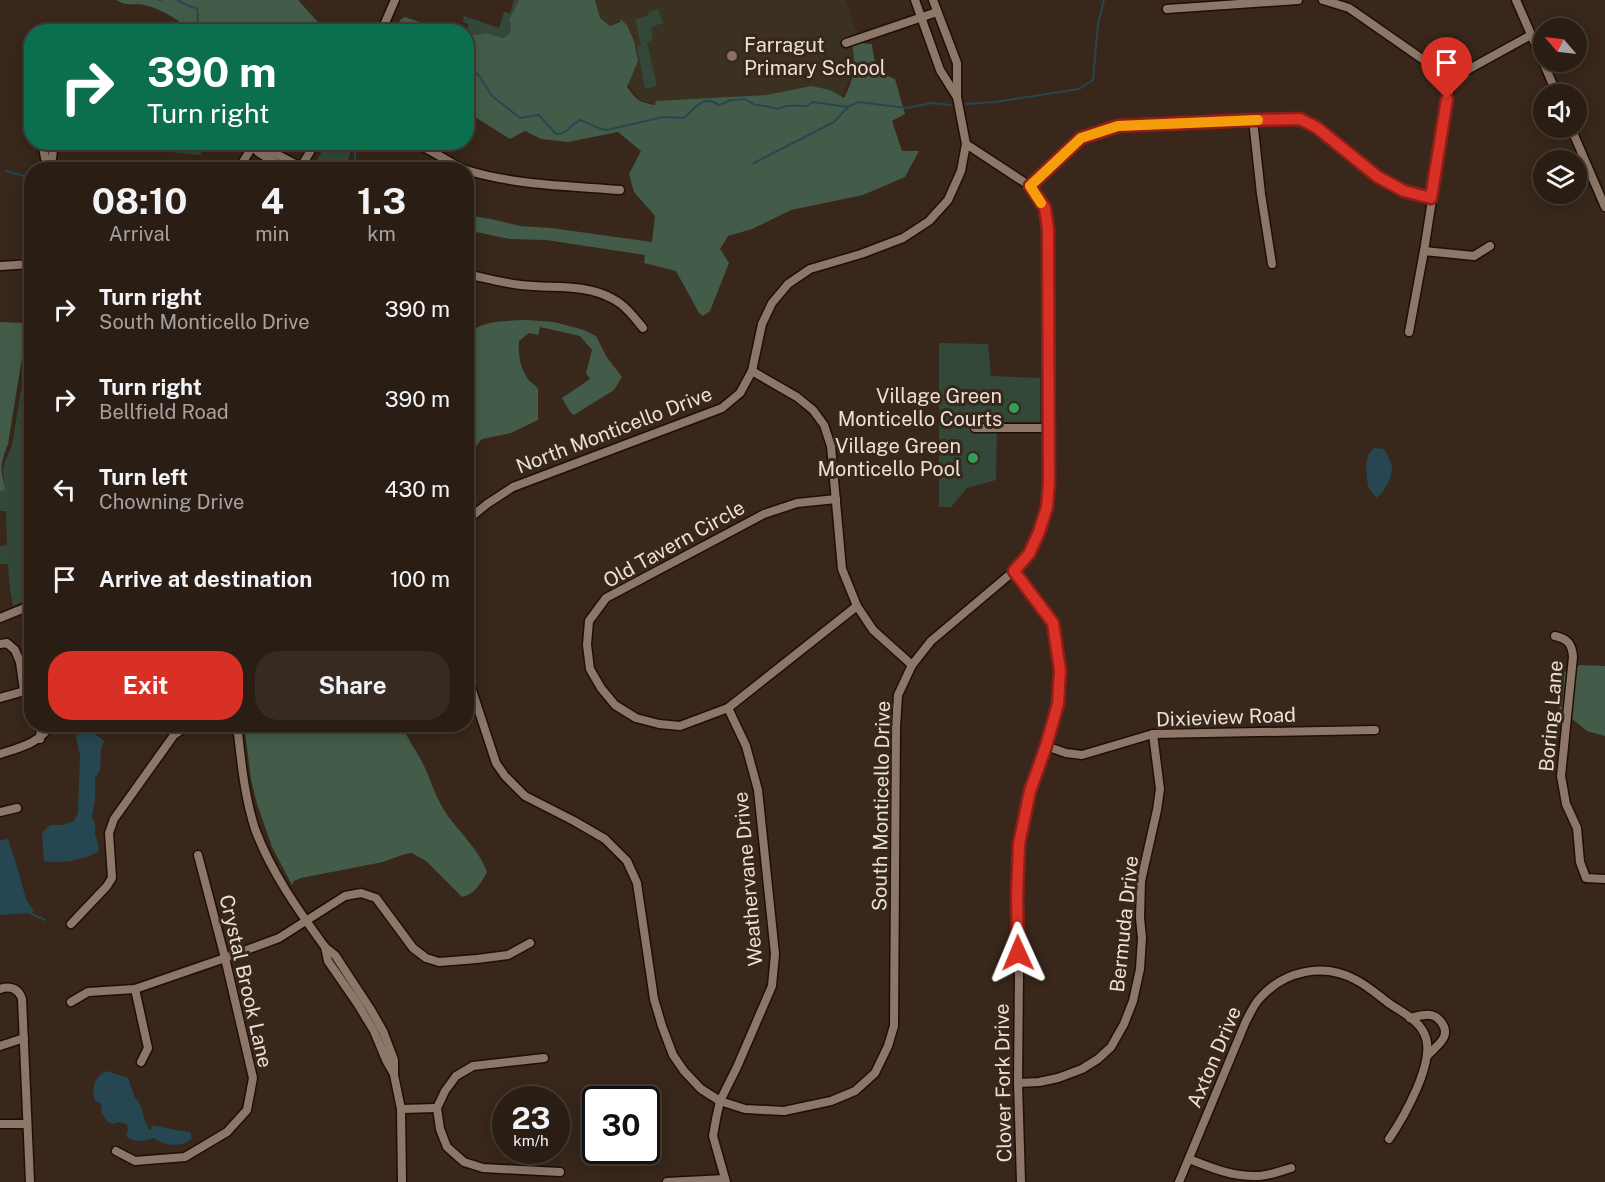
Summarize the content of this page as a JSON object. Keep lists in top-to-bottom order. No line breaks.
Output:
{"streets":{"street":["North Monticello Drive","Old Tavern Circle","Boring Lane","Dixieview Road","South Monticello Drive","Weathervane Drive","Bermuda Drive","Crystal Brook Lane","Axton Drive","Clover Fork Drive"]},"crossings":[["North Monticello Drive","South Monticello Drive"],["Old Tavern Circle","Weathervane Drive"],["Dixieview Road","Bermuda Drive"],["Dixieview Road","Clover Fork Drive"],["South Monticello Drive","Weathervane Drive"],["South Monticello Drive","Clover Fork Drive"],["Bermuda Drive","Clover Fork Drive"]],"places":["Farragut Primary School","Village Green Monticello Courts","Village Green Monticello Pool"],"north":"top left","page":{"turn":["390 m","Turn right"],"eta":["08:10","Arrival","4","min","1.3","km"],"list":[{"name":"Turn right","note":"South Monticello Drive","value":"390 m"},{"name":"Turn right","note":"Bellfield Road","value":"390 m"},{"name":"Turn left","note":"Chowning Drive","value":"430 m"},{"name":"Arrive at destination","value":"100 m"}],"buttons":["Exit","Share"],"speed":"23 km/h","limit":"30"}}
